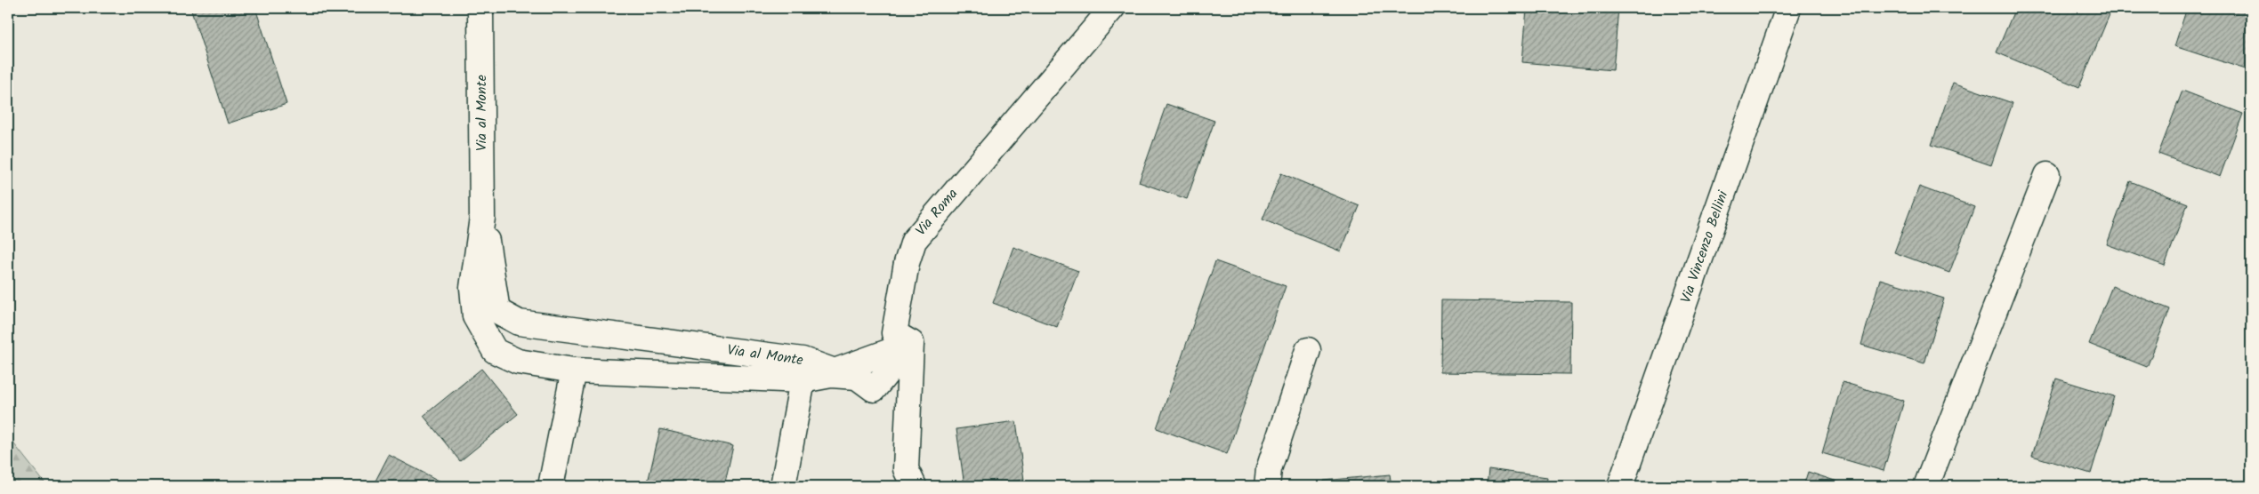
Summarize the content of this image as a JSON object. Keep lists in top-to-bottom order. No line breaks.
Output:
{"streets":{"street":["Via al Monte","Via Roma","Via Vincenzo Bellini"]},"crossings":[["Via al Monte","Via Roma"]]}
